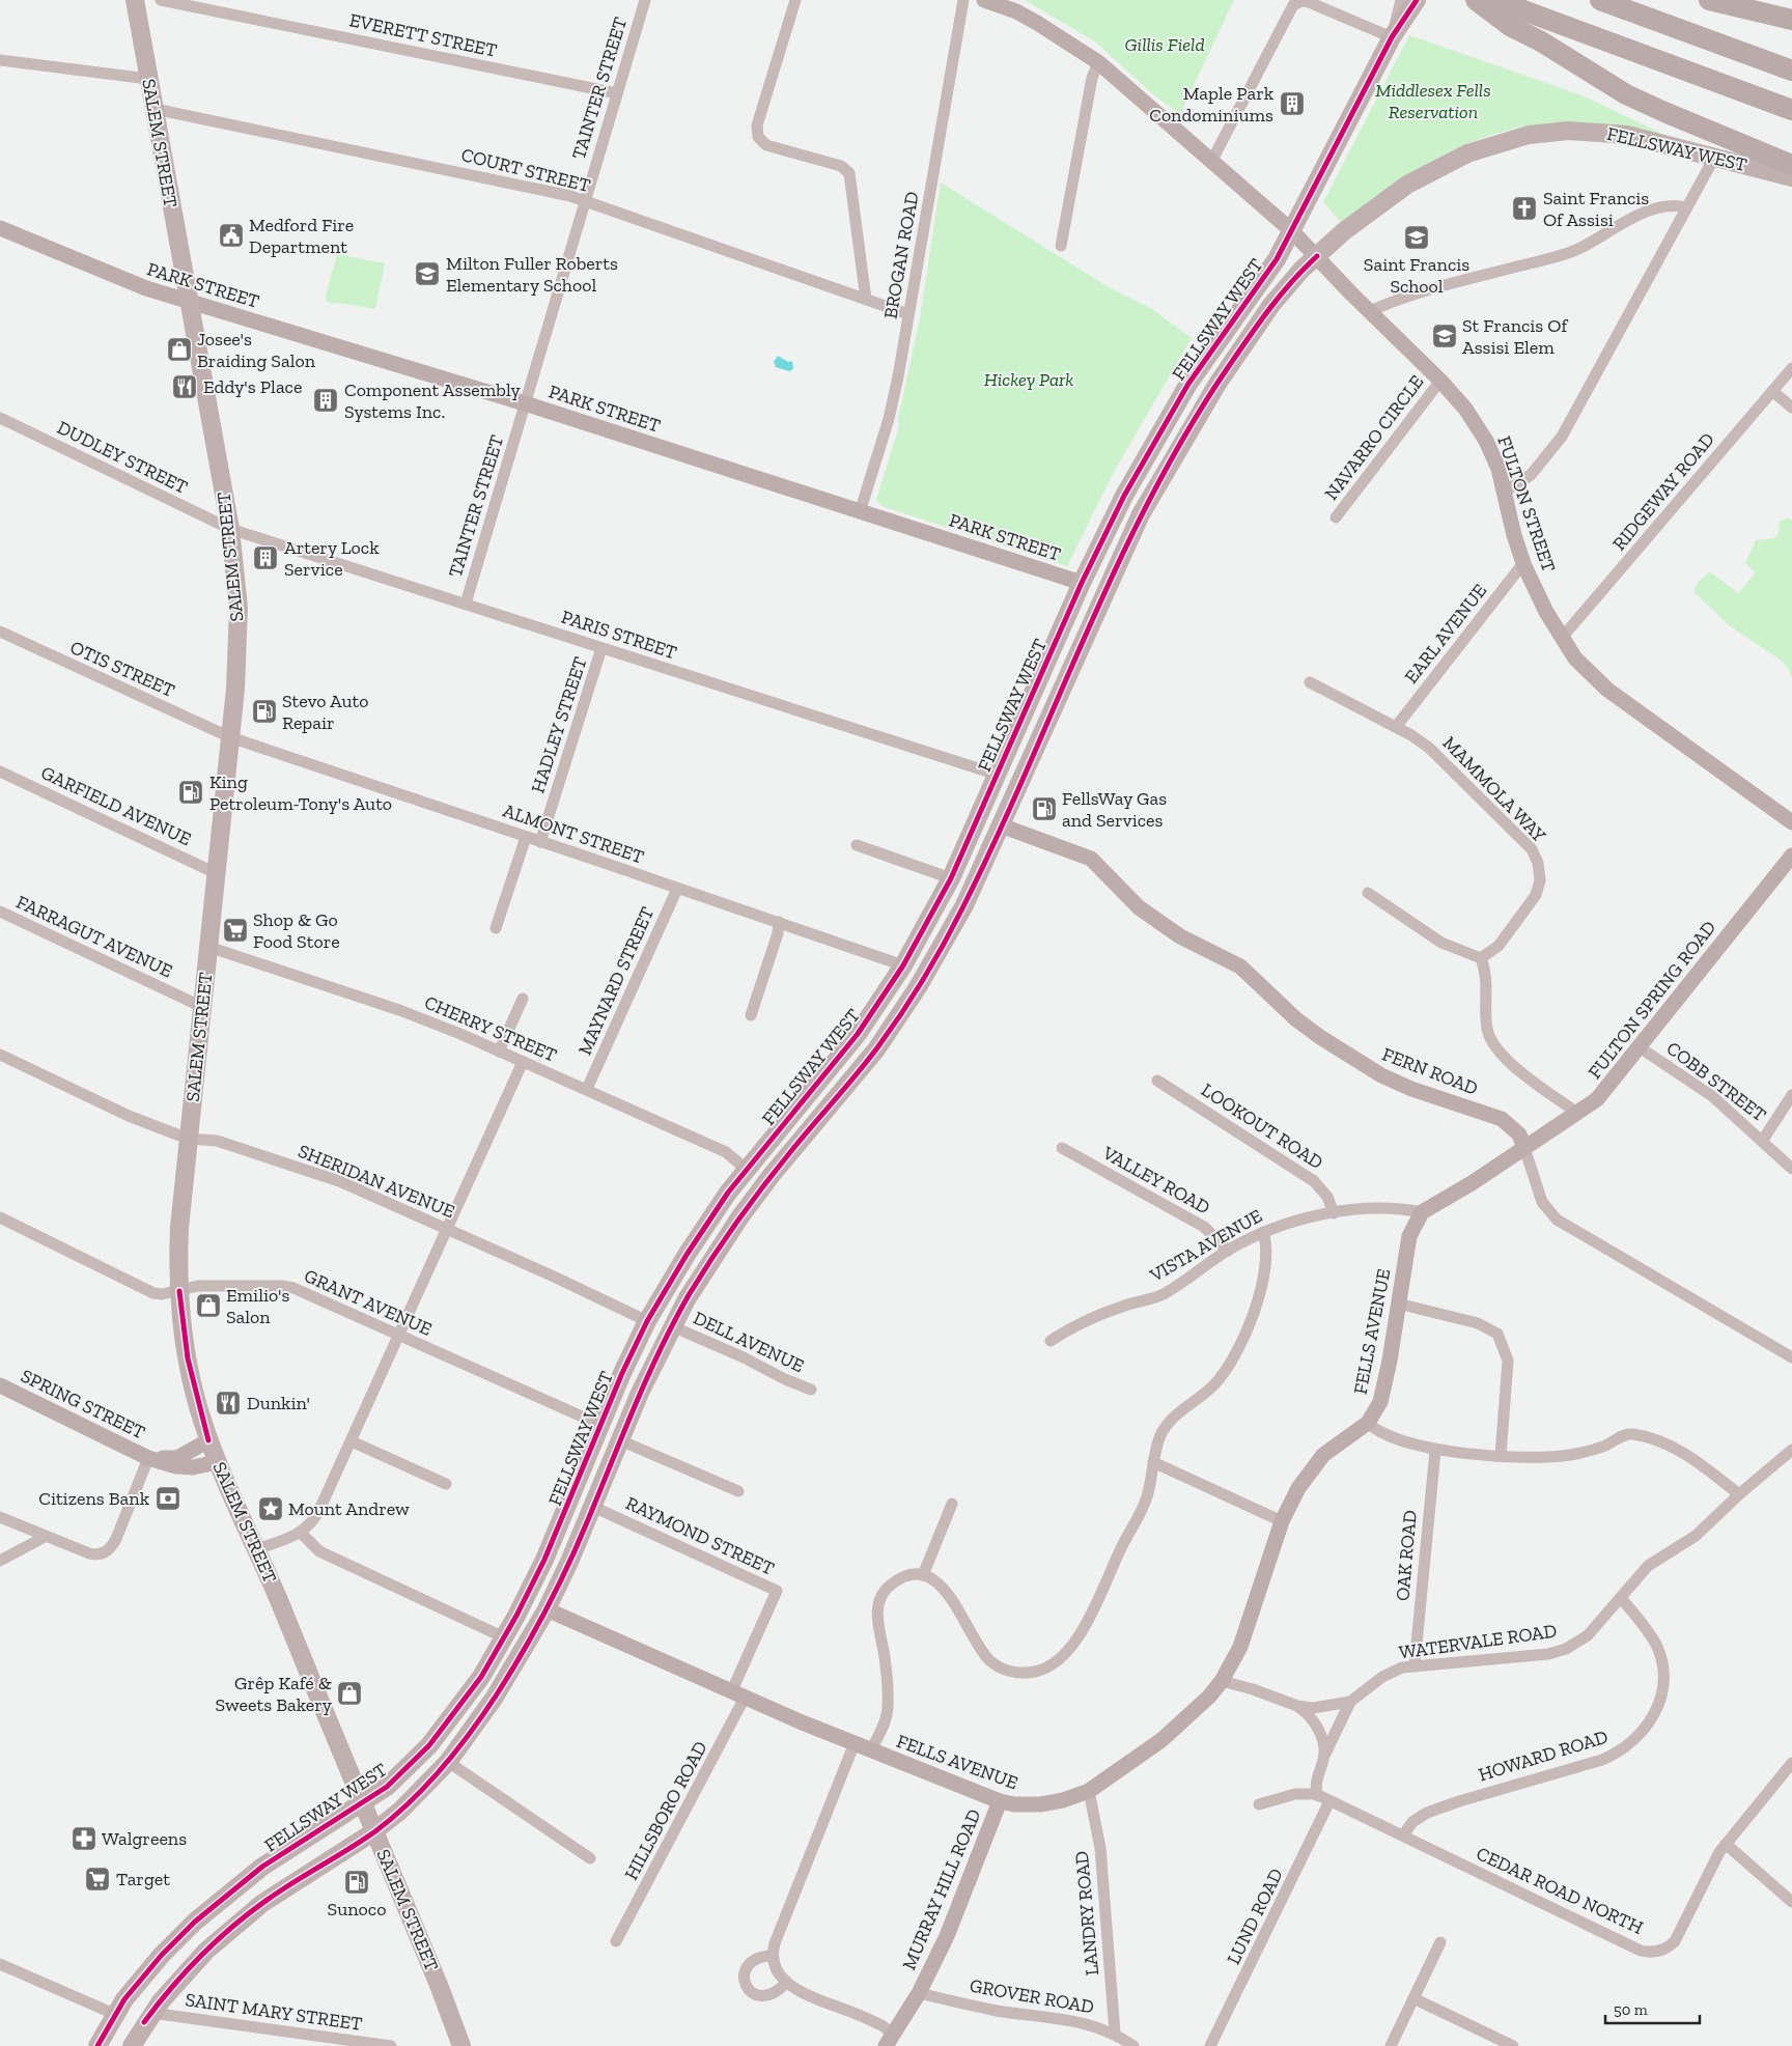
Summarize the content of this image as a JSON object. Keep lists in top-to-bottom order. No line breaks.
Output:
{"streets":{"main road":["SALEM STREET","FELLSWAY WEST"],"street":["EVERETT STREET","TAINTER STREET","COURT STREET","BROGAN ROAD","PARK STREET","NAVARRO CIRCLE","DUDLEY STREET","RIDGEWAY ROAD","FULTON STREET","EARL AVENUE","PARIS STREET","OTIS STREET","HADLEY STREET","MAMMOLA WAY","GARFIELD AVENUE","ALMONT STREET","FARRAGUT AVENUE","MAYNARD STREET","FULTON SPRING ROAD","CHERRY STREET","FERN ROAD","COBB STREET","LOOKOUT ROAD","VALLEY ROAD","SHERIDAN AVENUE","VISTA AVENUE","GRANT AVENUE","FELLS AVENUE","DELL AVENUE","SPRING STREET","RAYMOND STREET","OAK ROAD","WATERVALE ROAD","HOWARD ROAD","HILLSBORO ROAD","MURRAY HILL ROAD","CEDAR ROAD NORTH","LANDRY ROAD","LUND ROAD","GROVER ROAD","SAINT MARY STREET"]},"crossings":[["EVERETT STREET","TAINTER STREET"],["TAINTER STREET","COURT STREET"],["TAINTER STREET","PARK STREET"],["TAINTER STREET","PARIS STREET"],["SALEM STREET","FELLSWAY WEST"],["SALEM STREET","COURT STREET"],["SALEM STREET","PARK STREET"],["SALEM STREET","DUDLEY STREET"],["SALEM STREET","PARIS STREET"],["SALEM STREET","OTIS STREET"],["SALEM STREET","GARFIELD AVENUE"],["SALEM STREET","ALMONT STREET"],["SALEM STREET","FARRAGUT AVENUE"],["SALEM STREET","CHERRY STREET"],["SALEM STREET","SHERIDAN AVENUE"],["SALEM STREET","GRANT AVENUE"],["SALEM STREET","SPRING STREET"],["FELLSWAY WEST","PARK STREET"],["FELLSWAY WEST","FULTON STREET"],["FELLSWAY WEST","PARIS STREET"],["FELLSWAY WEST","ALMONT STREET"],["FELLSWAY WEST","CHERRY STREET"],["FELLSWAY WEST","FERN ROAD"],["FELLSWAY WEST","SHERIDAN AVENUE"],["FELLSWAY WEST","GRANT AVENUE"],["FELLSWAY WEST","FELLS AVENUE"],["FELLSWAY WEST","DELL AVENUE"],["FELLSWAY WEST","RAYMOND STREET"],["FELLSWAY WEST","SAINT MARY STREET"],["COURT STREET","BROGAN ROAD"],["BROGAN ROAD","PARK STREET"],["NAVARRO CIRCLE","FULTON STREET"],["DUDLEY STREET","PARIS STREET"],["RIDGEWAY ROAD","FULTON STREET"],["FULTON STREET","EARL AVENUE"],["EARL AVENUE","MAMMOLA WAY"],["PARIS STREET","HADLEY STREET"],["OTIS STREET","ALMONT STREET"],["HADLEY STREET","ALMONT STREET"],["ALMONT STREET","MAYNARD STREET"],["MAYNARD STREET","CHERRY STREET"],["FULTON SPRING ROAD","FERN ROAD"],["FULTON SPRING ROAD","COBB STREET"],["LOOKOUT ROAD","VISTA AVENUE"],["VALLEY ROAD","VISTA AVENUE"],["VISTA AVENUE","FELLS AVENUE"],["FELLS AVENUE","RAYMOND STREET"],["FELLS AVENUE","WATERVALE ROAD"],["FELLS AVENUE","HILLSBORO ROAD"],["FELLS AVENUE","MURRAY HILL ROAD"],["FELLS AVENUE","LANDRY ROAD"],["RAYMOND STREET","HILLSBORO ROAD"],["OAK ROAD","WATERVALE ROAD"],["WATERVALE ROAD","HOWARD ROAD"],["HOWARD ROAD","CEDAR ROAD NORTH"],["MURRAY HILL ROAD","GROVER ROAD"],["CEDAR ROAD NORTH","LUND ROAD"],["LANDRY ROAD","GROVER ROAD"]],"parks":["Gillis Field","Middlesex Fells Reservation","Hickey Park"],"places":{"building":["Maple Park Condominiums","Component Assembly Systems Inc.","Artery Lock Service"],"church":["Saint Francis Of Assisi"],"public building":["Medford Fire Department"],"school or university":["Saint Francis School","Milton Fuller Roberts Elementary School","St Francis Of Assisi Elem"],"shop":["Josee's Braiding Salon","Emilio's Salon","Grêp Kafé & Sweets Bakery"],"restaurant":["Eddy's Place","Dunkin'"],"fuel station":["Stevo Auto Repair","King Petroleum-Tony's Auto","FellsWay Gas and Services","Sunoco"],"supermarket":["Shop & Go Food Store","Target"],"bank":["Citizens Bank"],"place":["Mount Andrew"],"pharmacy":["Walgreens"]},"scale_bar":"50 m"}
